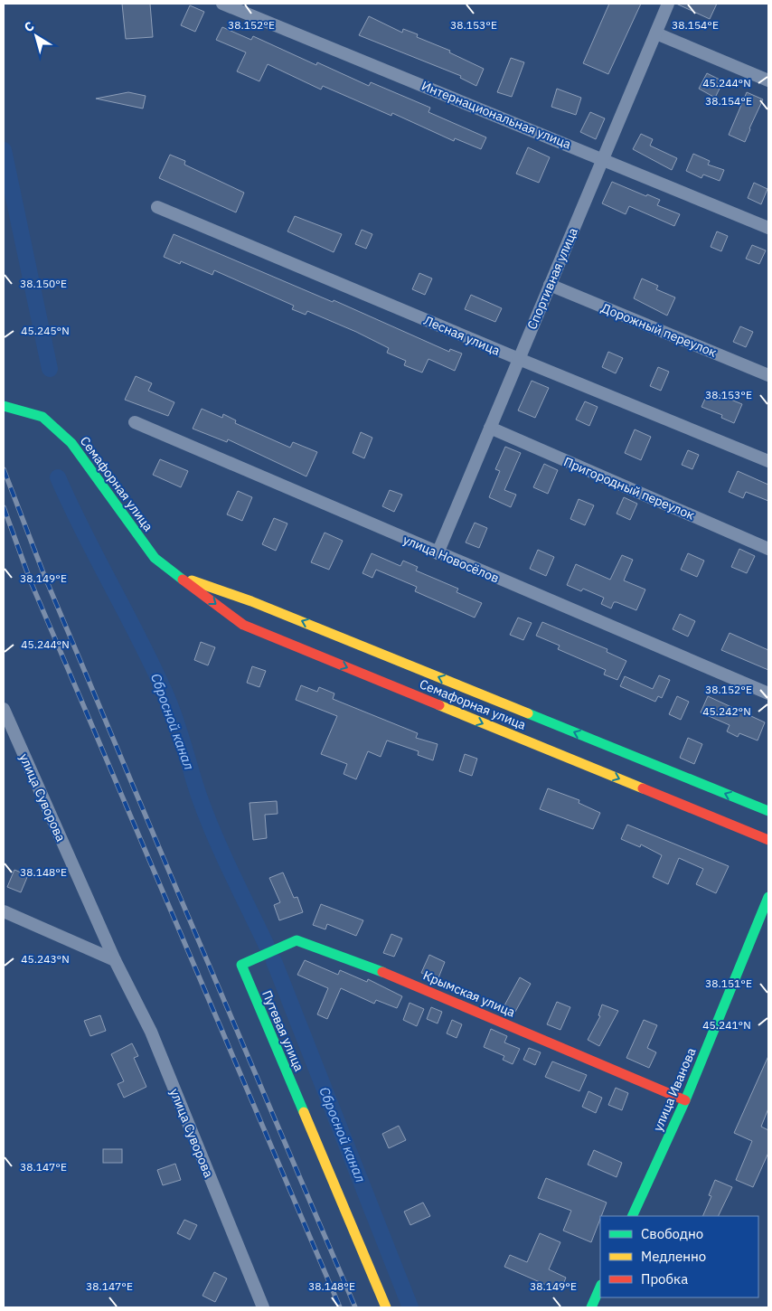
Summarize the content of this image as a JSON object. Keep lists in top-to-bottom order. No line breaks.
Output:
{"streets":{"street":["Интернациональная улица","Спортивная улица","Дорожный переулок","Лесная улица","Семафорная улица","Пригородный переулок","улица Новосёлов","улица Суворова","Крымская улица","Путевая улица","улица Иванова"]},"crossings":[["Интернациональная улица","Спортивная улица"],["Спортивная улица","Дорожный переулок"],["Спортивная улица","Лесная улица"],["Спортивная улица","Пригородный переулок"],["Спортивная улица","улица Новосёлов"],["Крымская улица","Путевая улица"],["Крымская улица","улица Иванова"]],"water":["Сбросной канал"],"legend":["Свободно","Медленно","Пробка"],"north":"top left","coordinates":["38.152°E","38.153°E","38.154°E","45.244°N","38.150°E","45.245°N","38.149°E","45.242°N","38.148°E","45.243°N","38.151°E","45.241°N","38.147°E"]}
